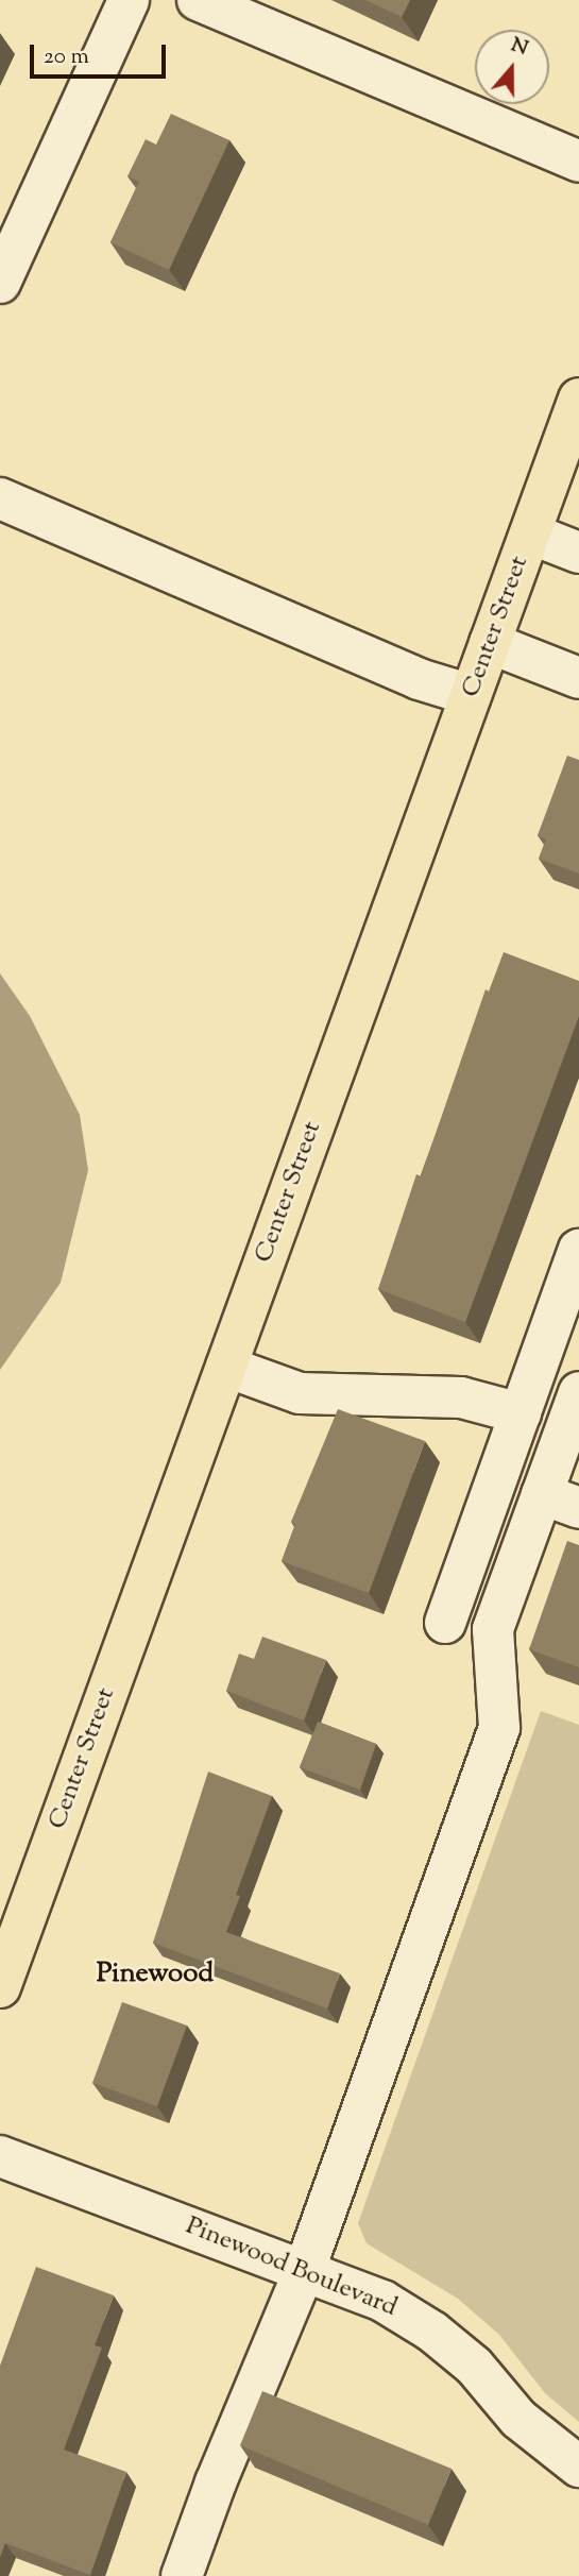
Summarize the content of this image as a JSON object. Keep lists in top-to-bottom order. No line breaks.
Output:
{"streets":{"main road":["Center Street"],"street":["Pinewood Boulevard"]},"districts":["Pinewood"],"scale_bar":"20 m","north":"top"}
